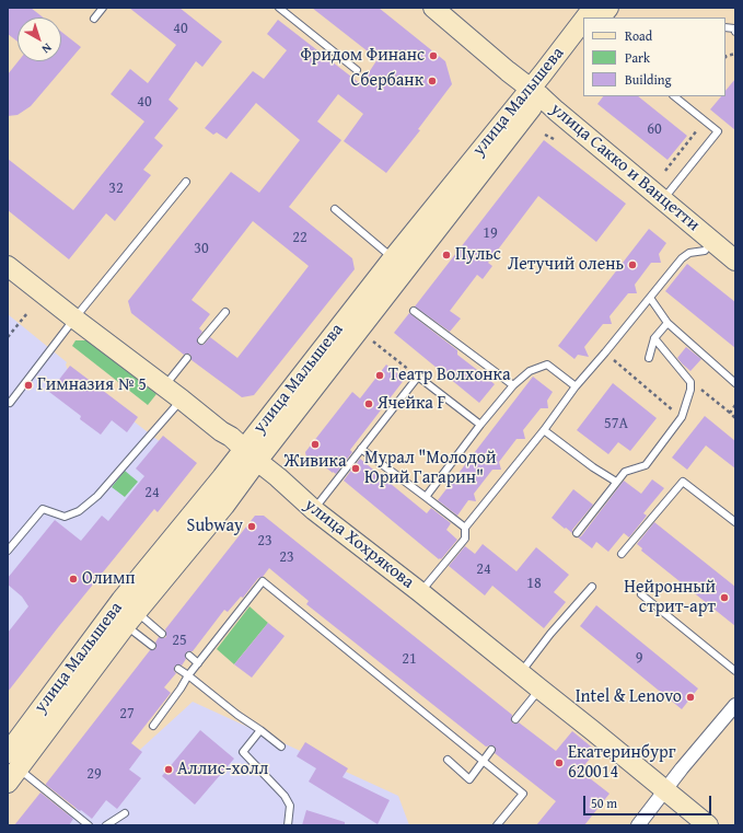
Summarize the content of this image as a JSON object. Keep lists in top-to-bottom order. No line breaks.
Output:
{"streets":{"main road":["улица Малышева","улица Сакко и Ванцетти","улица Хохрякова"]},"crossings":[["улица Малышева","улица Сакко и Ванцетти"],["улица Малышева","улица Хохрякова"]],"places":["Фридом Финанс","Сбербанк","Пульс","Летучий олень","Театр Волхонка","Гимназия № 5","Ячейка F","Живика","Мурал \"Молодой Юрий Гагарин\"","Subway","Олимп","Нейронный стрит-арт","Intel & Lenovo","Екатеринбург 620014","Аллис-холл"],"house_numbers":["40","40","60","32","19","22","30","57А","24","23","23","24","18","25","9","21","27","29"],"legend":["Road","Park","Building"],"scale_bar":"50 m","north":"bottom right"}
